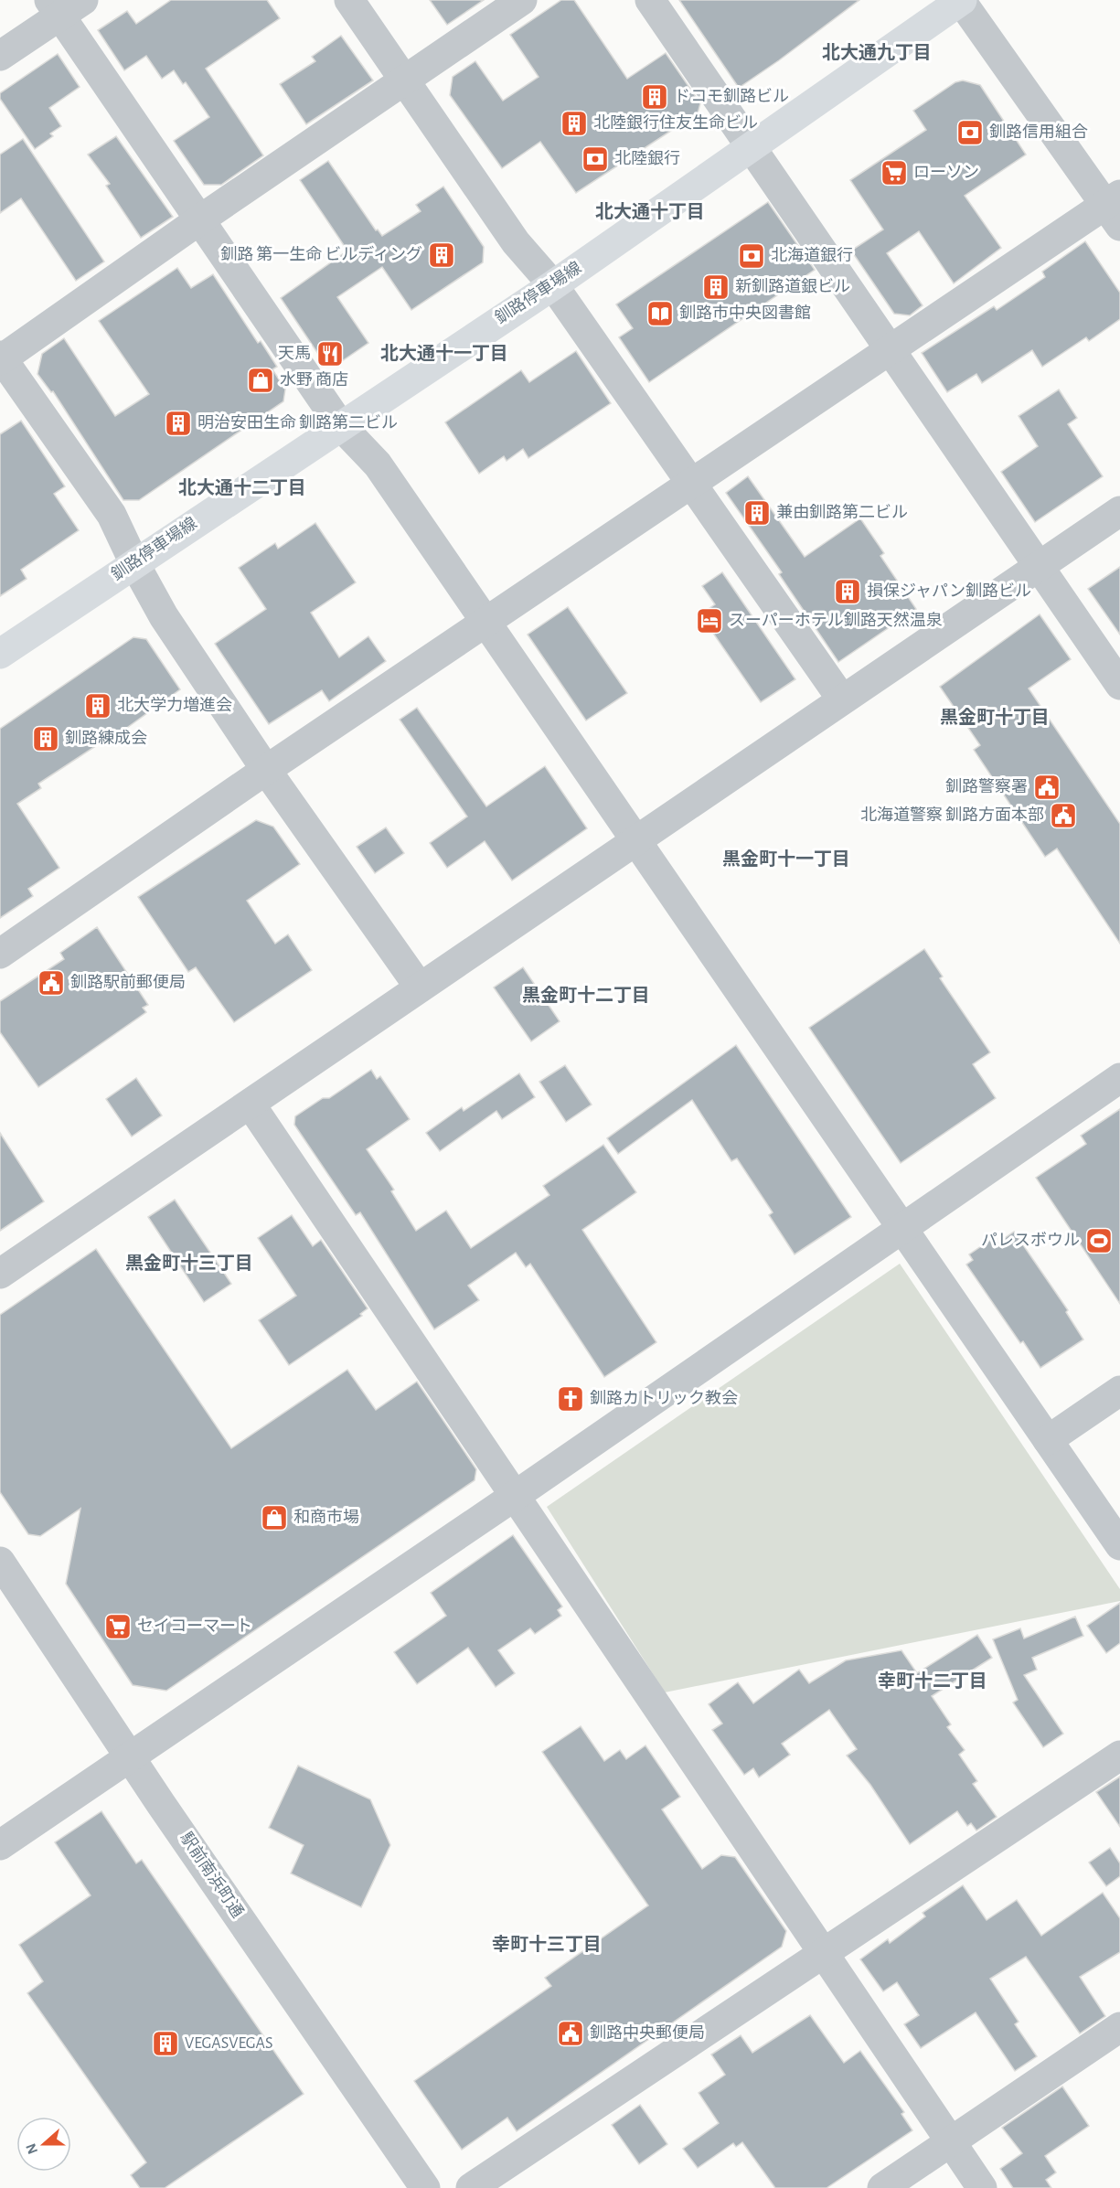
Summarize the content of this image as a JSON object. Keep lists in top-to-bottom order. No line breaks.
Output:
{"streets":{"main road":["釧路停車場線"],"street":["駅前南浜町通"]},"districts":["北大通九丁目","北大通十丁目","北大通十一丁目","北大通十二丁目","黒金町十丁目","黒金町十一丁目","黒金町十二丁目","黒金町十三丁目","幸町十二丁目","幸町十三丁目"],"places":{"building":["ドコモ釧路ビル","北陸銀行住友生命ビル","釧路 第一生命 ビルディング","新釧路道銀ビル","明治安田生命 釧路第二ビル","兼由釧路第二ビル","損保ジャパン釧路ビル","北大学力増進会","釧路練成会","VEGASVEGAS"],"bank":["釧路信用組合","北陸銀行","北海道銀行"],"supermarket":["ローソン","セイコーマート"],"library":["釧路市中央図書館"],"restaurant":["天馬"],"shop":["水野 商店","和商市場"],"hotel":["スーパーホテル釧路天然温泉"],"public building":["釧路警察署","北海道警察 釧路方面本部","釧路駅前郵便局","釧路中央郵便局"],"sports":["パレスボウル"],"church":["釧路カトリック教会"]},"north":"left"}
